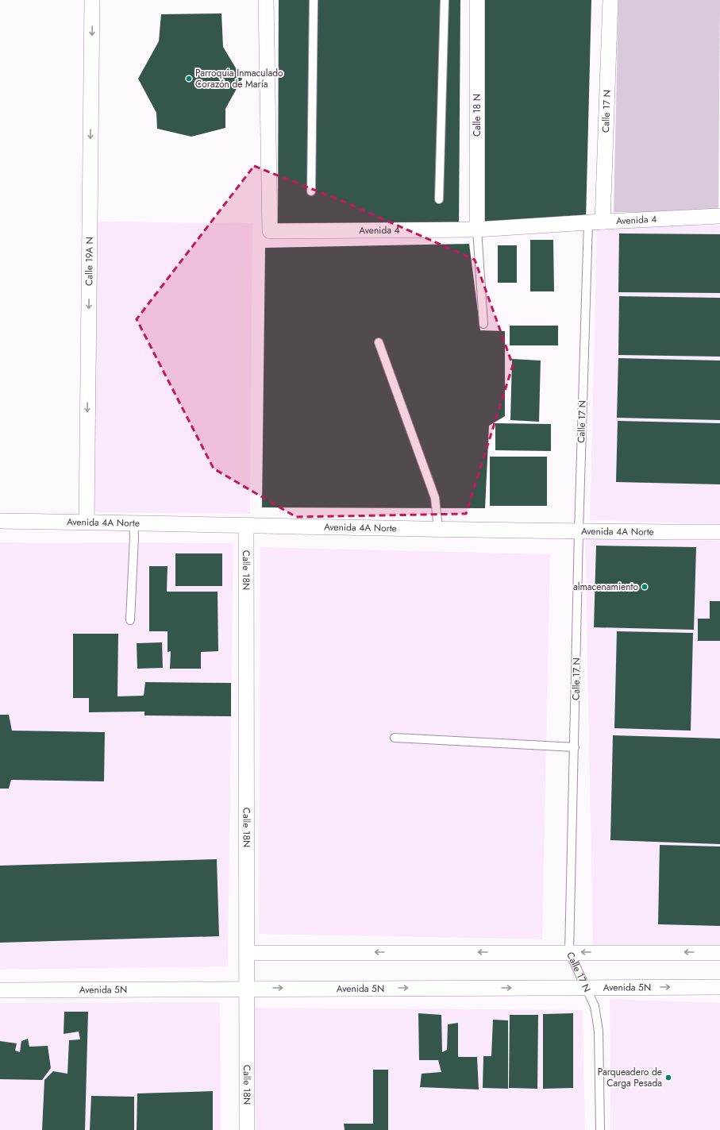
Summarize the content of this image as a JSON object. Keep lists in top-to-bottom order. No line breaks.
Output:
{"streets":{"street":["Calle 17 N","Calle 18 N","Avenida 4","Calle 19A N","Avenida 4A Norte","Calle 18N","Avenida 5N"]},"crossings":[["Calle 17 N","Avenida 4"],["Calle 17 N","Avenida 4A Norte"],["Calle 17 N","Avenida 5N"],["Calle 18 N","Avenida 4"],["Calle 19A N","Avenida 4A Norte"],["Avenida 4A Norte","Calle 18N"],["Calle 18N","Avenida 5N"]],"one_way":["Calle 19A N"],"places":["Parroquia Inmaculado Corazón de María","almacenamiento","Parqueadero de Carga Pesada"]}
